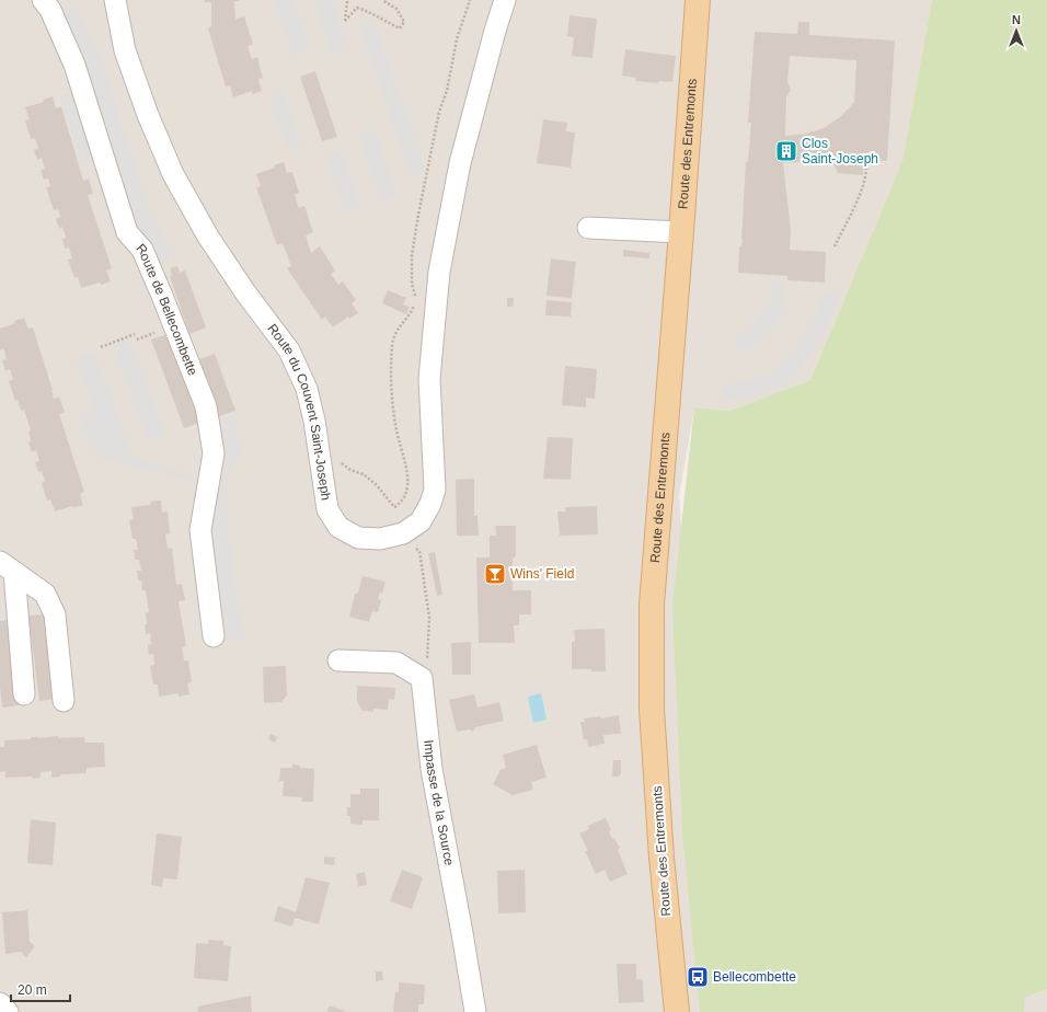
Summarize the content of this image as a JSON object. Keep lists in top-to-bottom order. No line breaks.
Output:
{"streets":{"main road":["Route des Entremonts"],"street":["Route de Bellecombette","Route du Couvent Saint-Joseph","Impasse de la Source"]},"places":{"building":["Clos Saint-Joseph"],"bar":["Wins' Field"],"bus stop":["Bellecombette"]},"scale_bar":"20 m","north":"top"}
